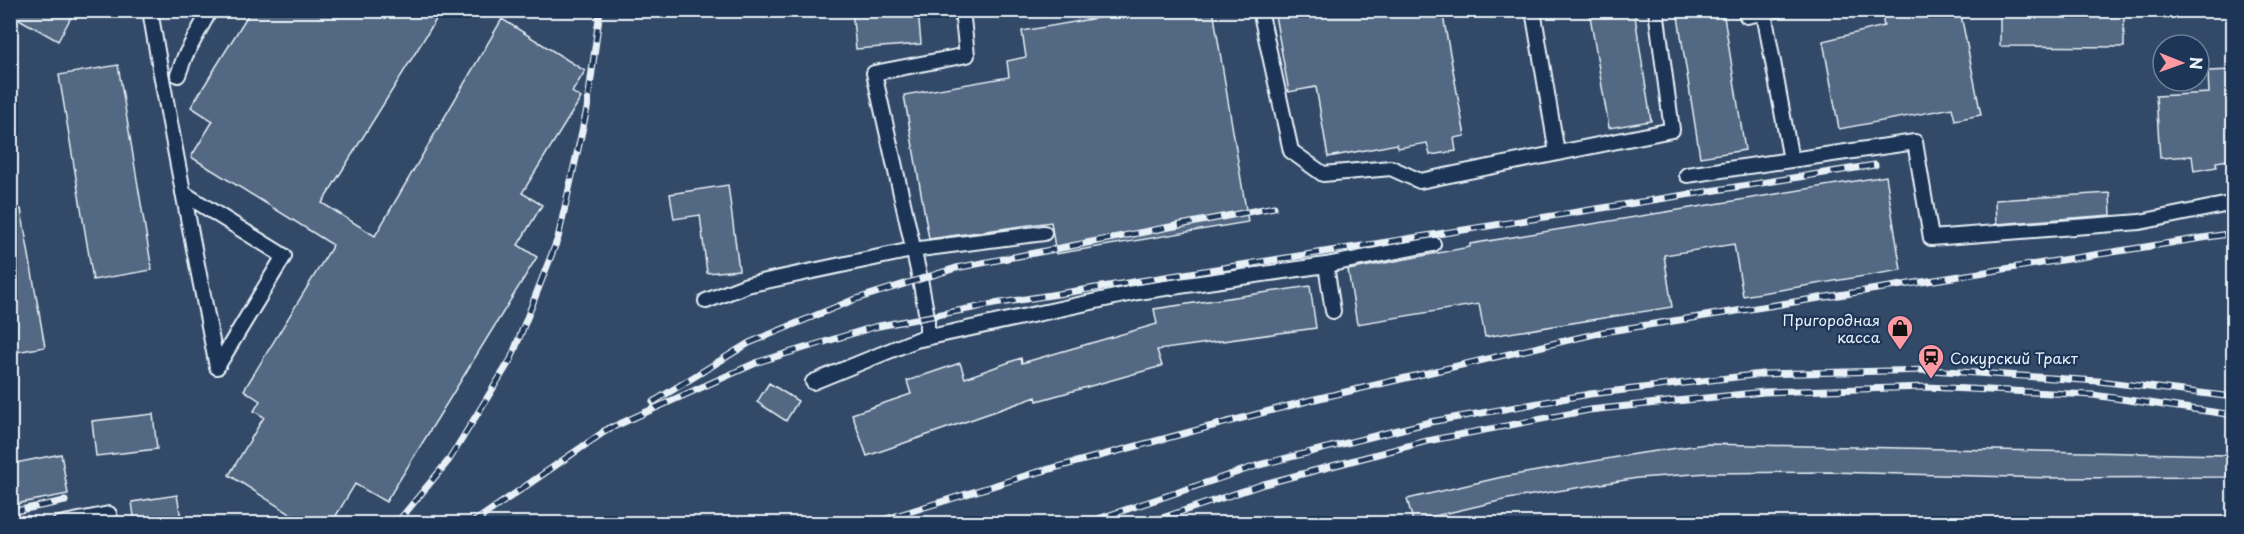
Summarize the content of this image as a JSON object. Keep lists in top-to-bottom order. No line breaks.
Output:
{"places":{"shop":["Пригородная касса"],"station":["Сокурский Тракт"]},"north":"right"}
